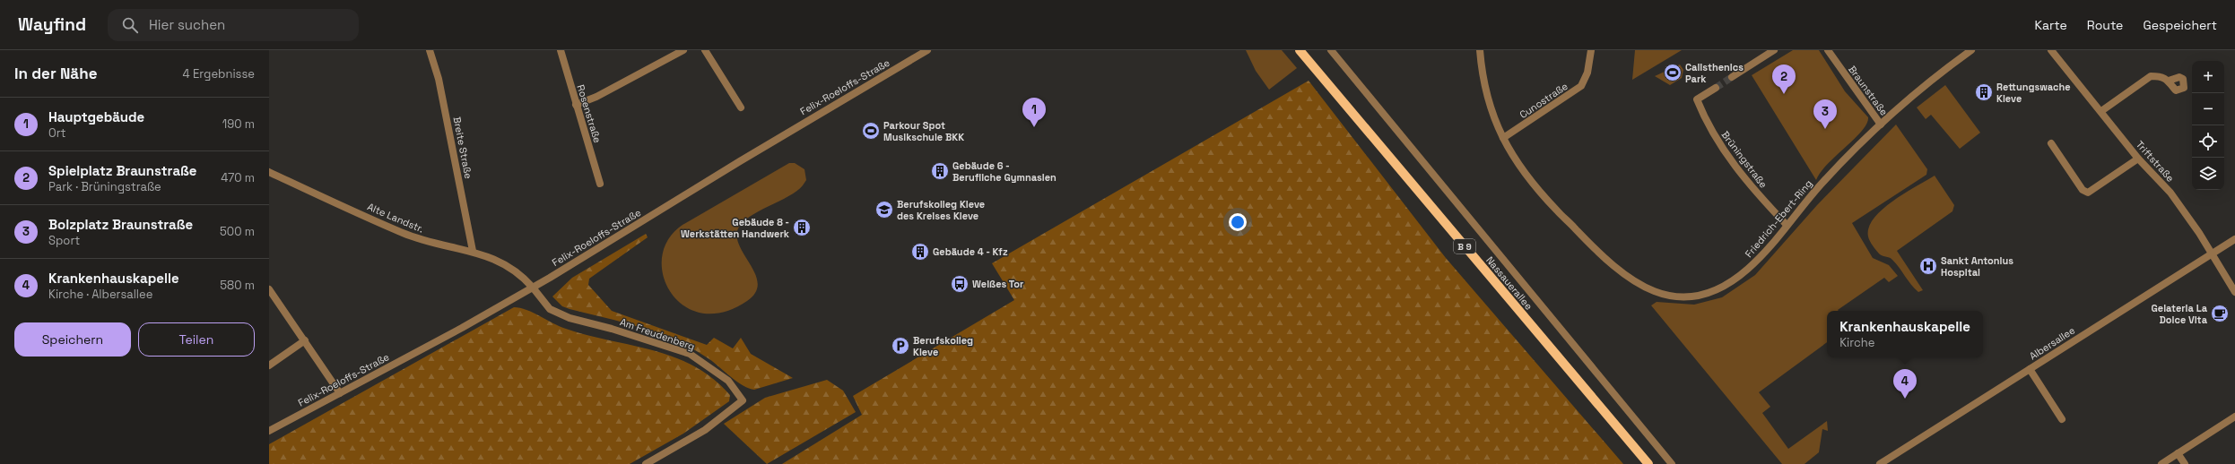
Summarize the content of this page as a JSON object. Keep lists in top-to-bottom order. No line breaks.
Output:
{"streets":{"main road":["B 9","Nassauerallee"],"street":["Felix-Roeloffs-Straße","Braunstraße","Cunostraße","Rosenstraße","Breite Straße","Brüningstraße","Triftstraße","Alte Landstr.","Friedrich-Ebert-Ring","Am Freudenberg","Albersallee"]},"crossings":[["Felix-Roeloffs-Straße","Alte Landstr."],["Felix-Roeloffs-Straße","Am Freudenberg"],["Braunstraße","Friedrich-Ebert-Ring"],["Cunostraße","Friedrich-Ebert-Ring"],["Breite Straße","Alte Landstr."],["Brüningstraße","Friedrich-Ebert-Ring"],["Triftstraße","Albersallee"],["Alte Landstr.","Am Freudenberg"]],"places":{"sports":["Calisthenics Park","Parkour Spot Musikschule BKK"],"building":["Rettungswache Kleve","Gebäude 6 - Berufliche Gymnasien","Gebäude 8 - Werkstätten Handwerk","Gebäude 4 - Kfz"],"school or university":["Berufskolleg Kleve des Kreises Kleve"],"hospital":["Sankt Antonius Hospital"],"bus stop":["Weißes Tor"],"cafe":["Gelateria La Dolce Vita"],"parking":["Berufskolleg Kleve"]},"page":{"header":"Wayfind","search":"Hier suchen","nav":["Karte","Route","Gespeichert"],"heading":["In der Nähe","4 Ergebnisse"],"map_buttons":["+","−"],"pins":["2","1","3","4"],"list":[{"mark":"1","name":"Hauptgebäude","note":"Ort","value":"190 m"},{"mark":"2","name":"Spielplatz Braunstraße","note":"Park · Brüningstraße","value":"470 m"},{"mark":"3","name":"Bolzplatz Braunstraße","note":"Sport","value":"500 m"},{"mark":"4","name":"Krankenhauskapelle","note":"Kirche · Albersallee","value":"580 m"}],"popup":["Krankenhauskapelle","Kirche"],"buttons":["Speichern","Teilen"]}}
